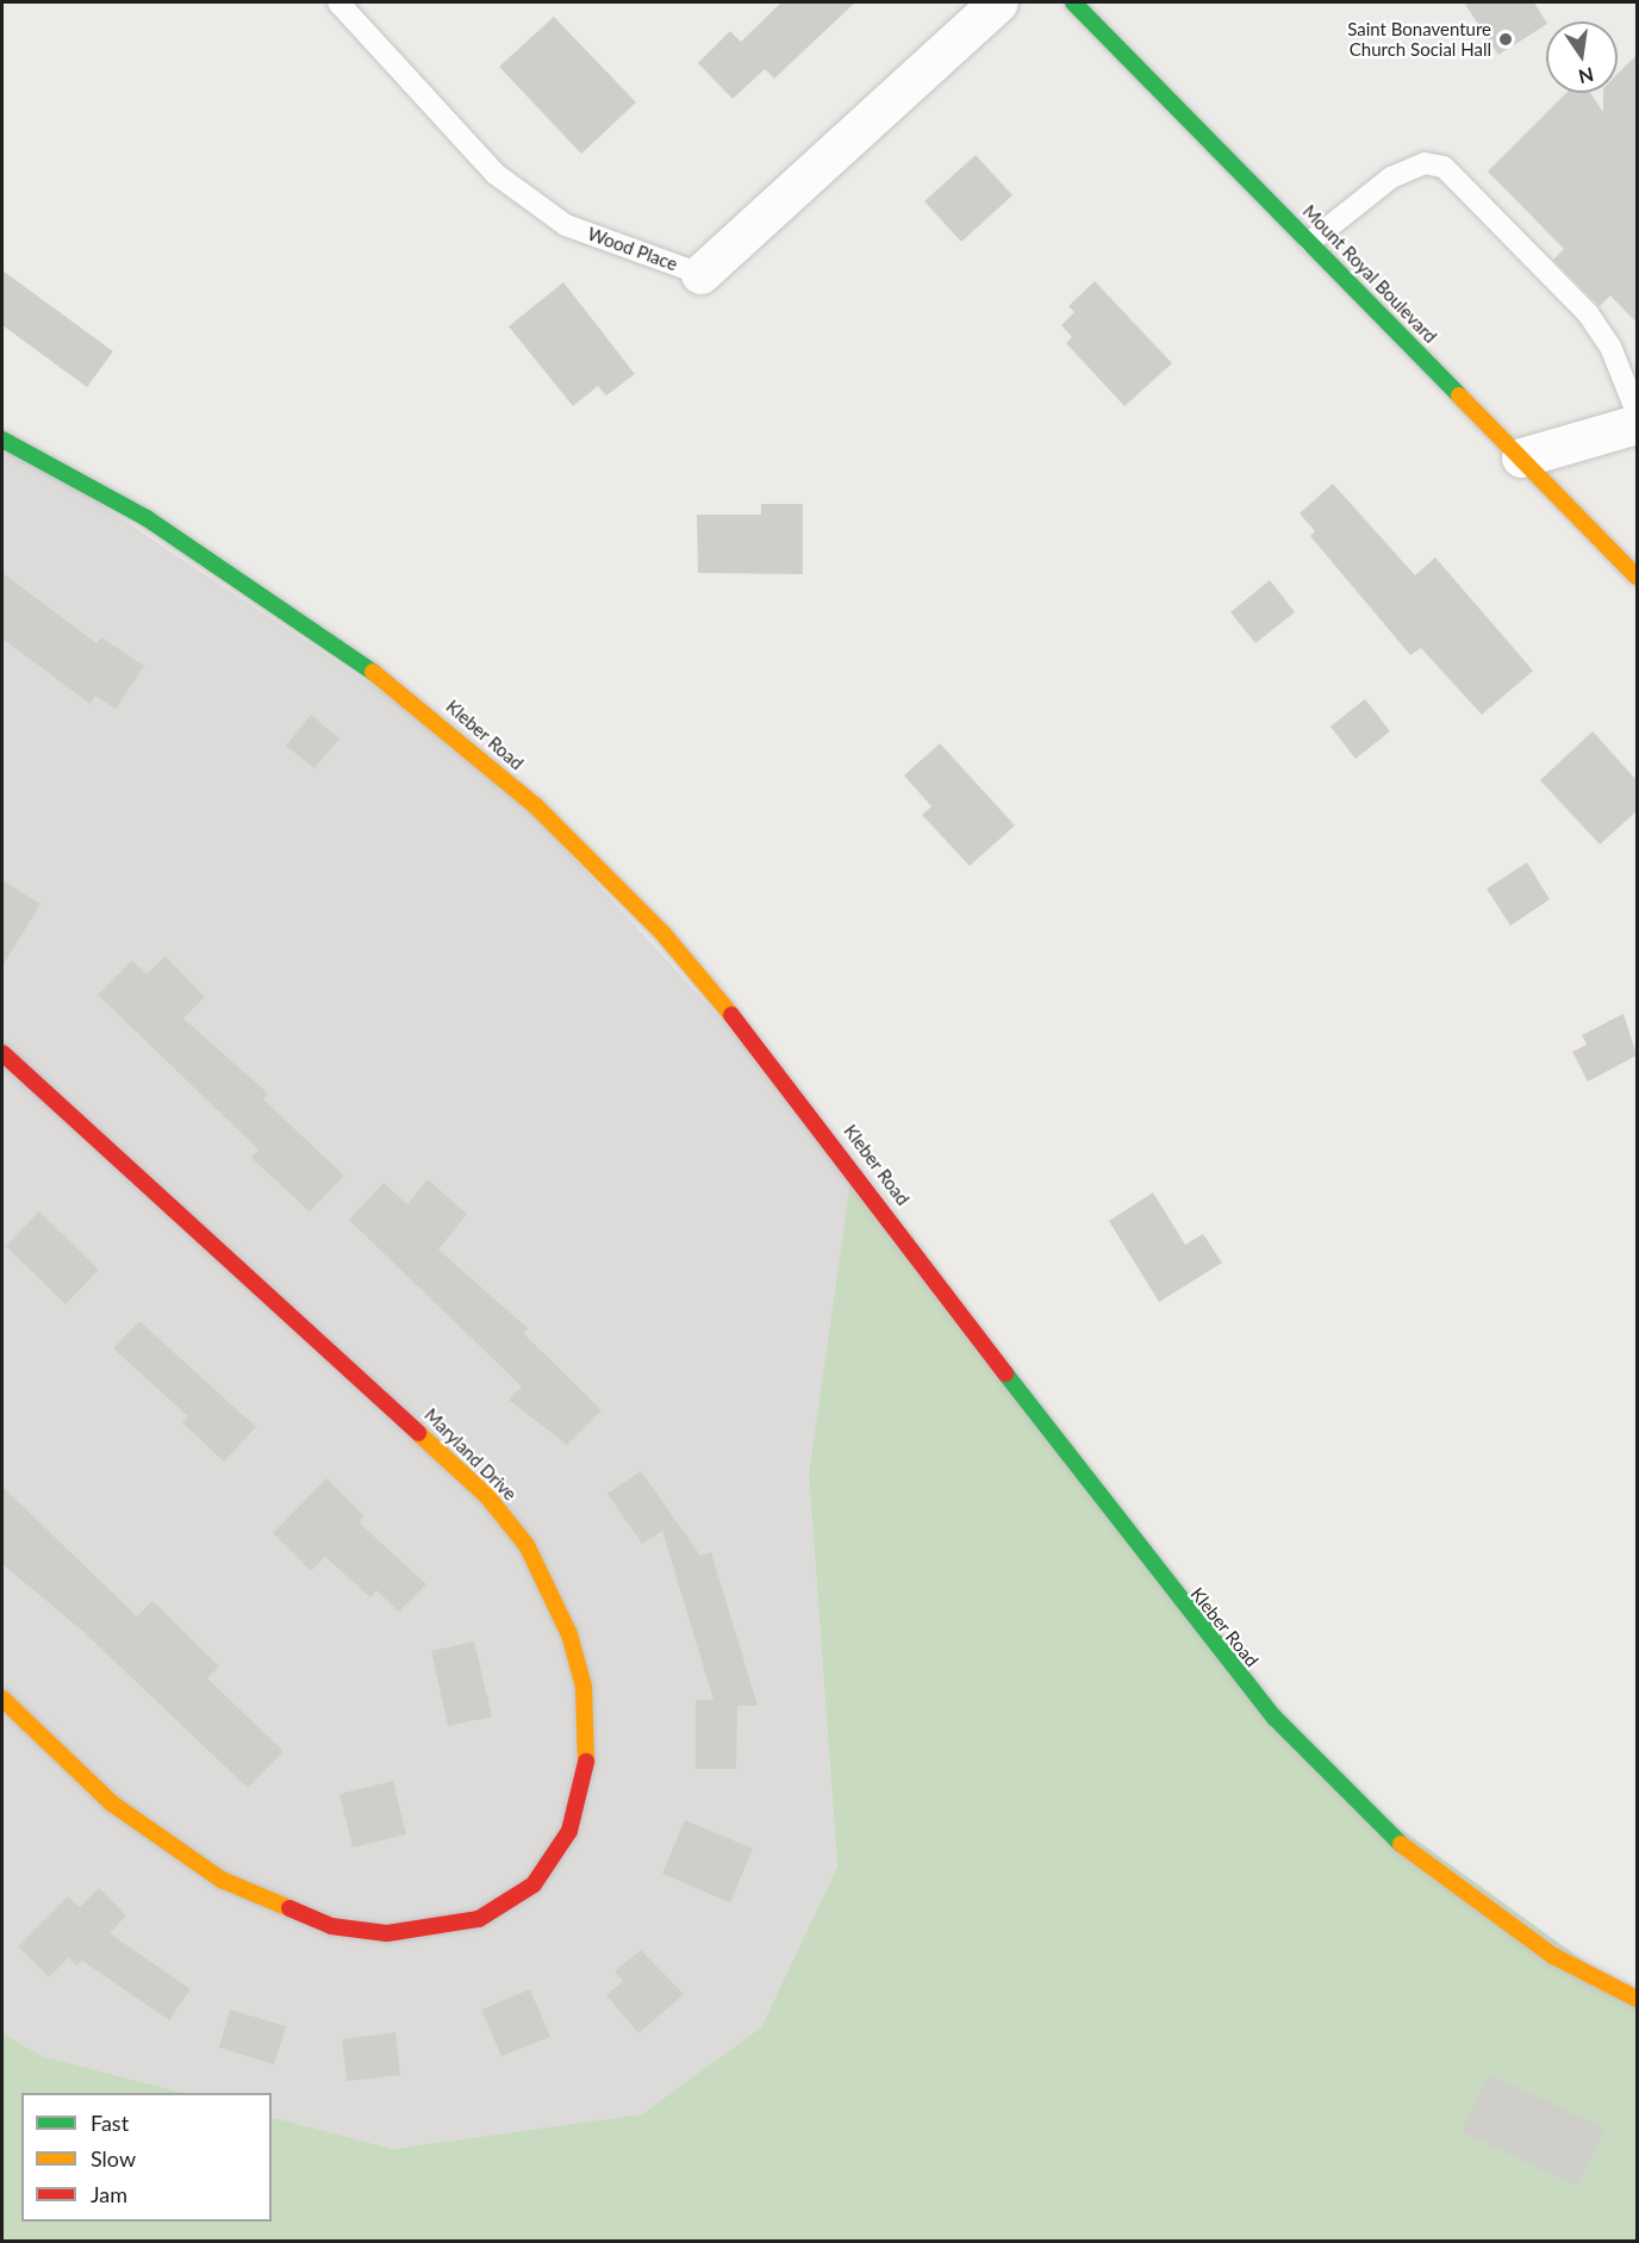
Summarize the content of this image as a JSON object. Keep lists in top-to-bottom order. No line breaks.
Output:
{"streets":{"street":["Wood Place","Mount Royal Boulevard","Kleber Road","Maryland Drive"]},"places":["Saint Bonaventure Church Social Hall"],"legend":["Fast","Slow","Jam"],"north":"bottom"}
